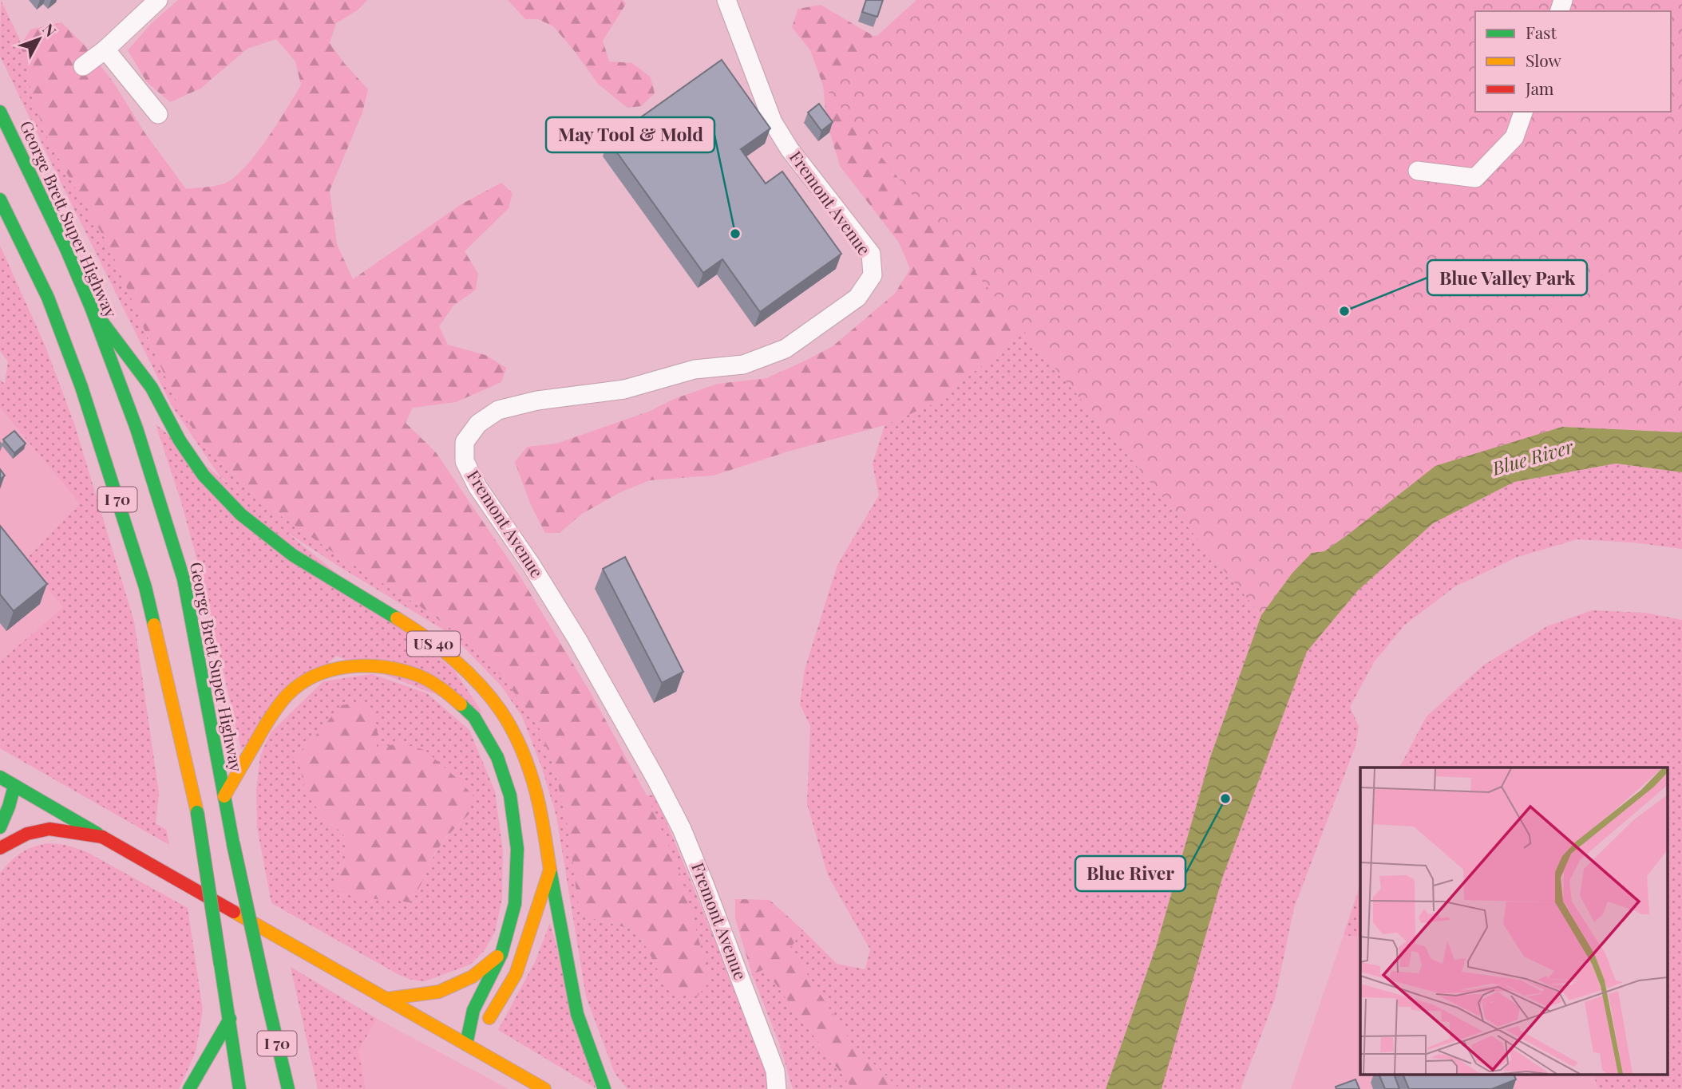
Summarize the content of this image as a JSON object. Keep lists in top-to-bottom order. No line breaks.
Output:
{"streets":{"main road":["George Brett Super Highway","I 70","US 40"],"street":["Fremont Avenue"]},"crossings":[["George Brett Super Highway","US 40"]],"water":["Blue River"],"places":["May Tool & Mold","Blue Valley Park","Blue River"],"legend":["Fast","Slow","Jam"],"north":"top right"}
